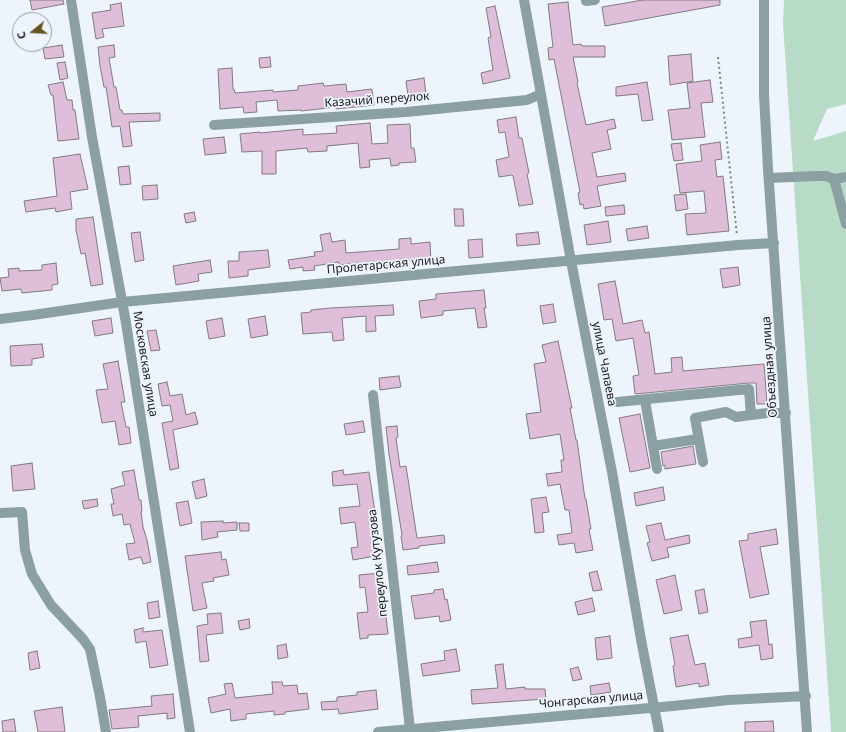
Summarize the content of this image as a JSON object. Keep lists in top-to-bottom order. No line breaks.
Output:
{"streets":{"street":["Казачий переулок","Пролетарская улица","Московская улица","улица Чапаева","Объездная улица","переулок Кутузова","Чонгарская улица"]},"crossings":[["Казачий переулок","улица Чапаева"],["Пролетарская улица","Московская улица"],["Пролетарская улица","улица Чапаева"],["Пролетарская улица","Объездная улица"],["улица Чапаева","Чонгарская улица"],["Объездная улица","Чонгарская улица"],["переулок Кутузова","Чонгарская улица"]],"north":"left"}
